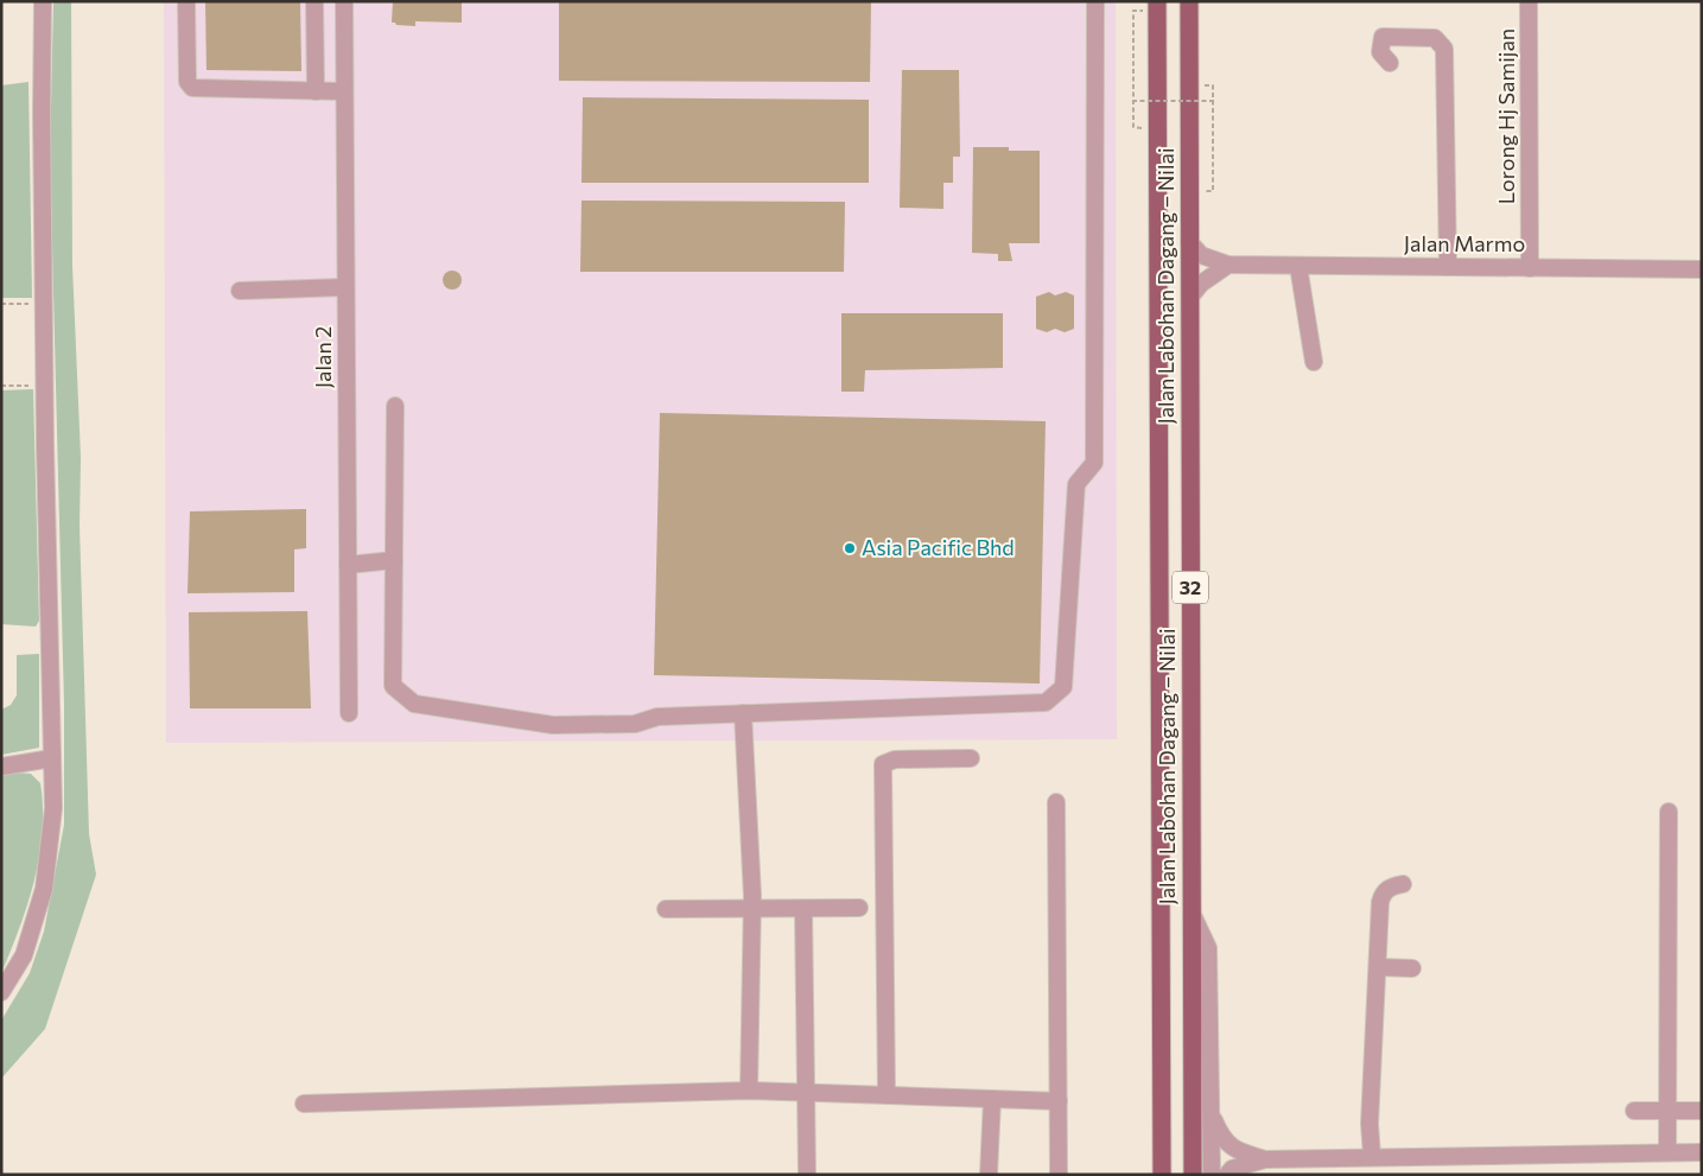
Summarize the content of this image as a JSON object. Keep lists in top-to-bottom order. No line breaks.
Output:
{"streets":{"main road":["Jalan Labohan Dagang ‒ Nilai","32"],"street":["Lorong Hj Samijan","Jalan Marmo","Jalan 2"]},"crossings":[["Lorong Hj Samijan","Jalan Marmo"],["Jalan Marmo","Jalan Labohan Dagang ‒ Nilai"]],"places":["Asia Pacific Bhd"]}
